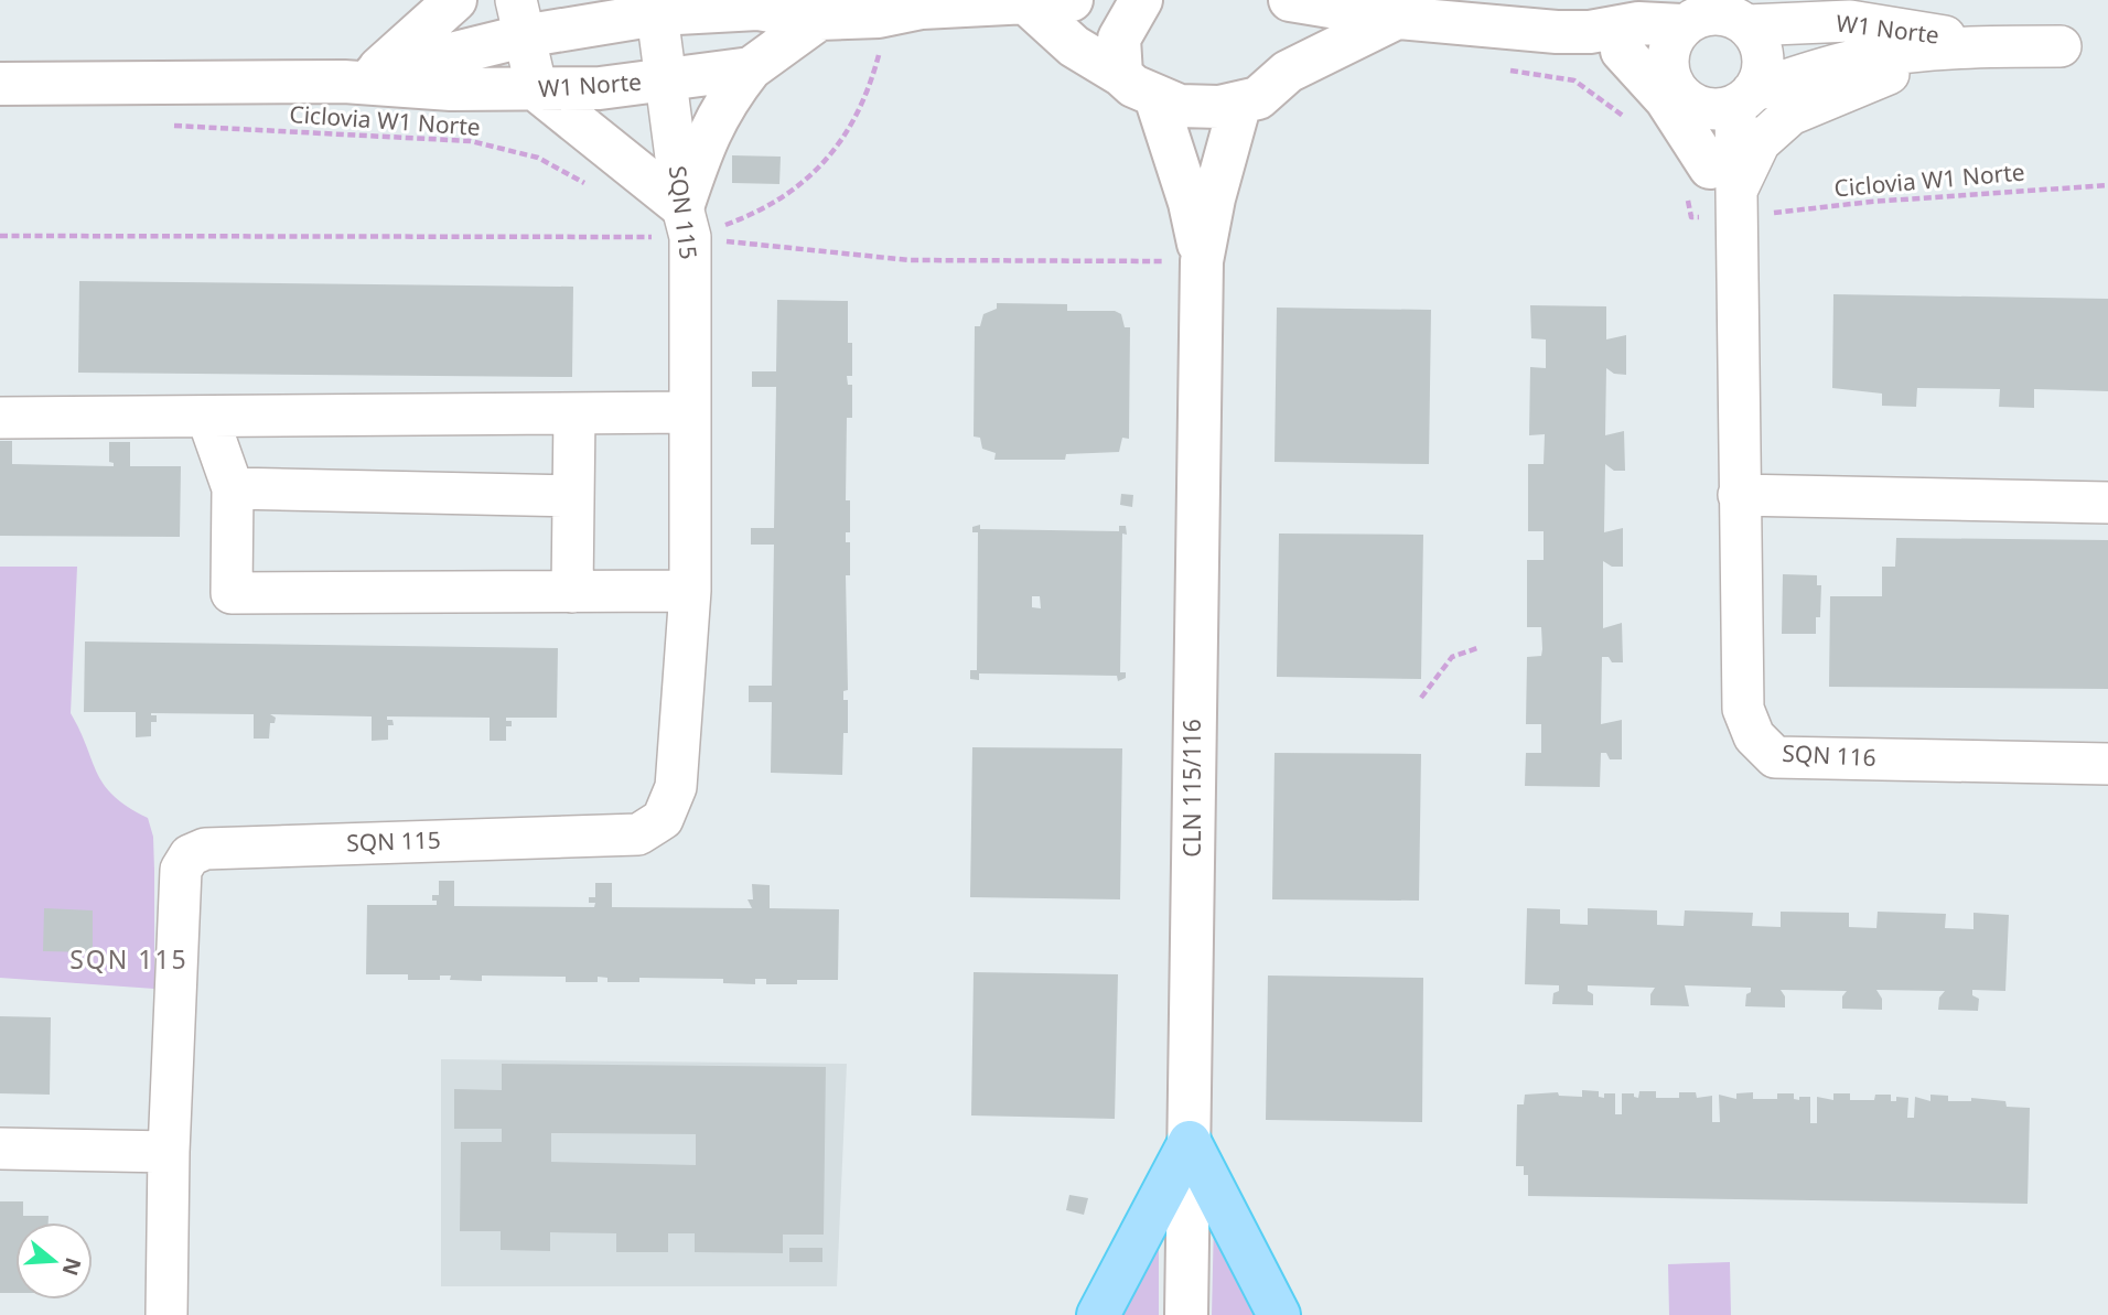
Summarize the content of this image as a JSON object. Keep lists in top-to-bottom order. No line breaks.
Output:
{"streets":{"street":["W1 Norte","SQN 115","SQN 116","CLN 115/116"],"path":["Ciclovia W1 Norte"]},"crossings":[["W1 Norte","SQN 115"],["W1 Norte","SQN 116"],["Ciclovia W1 Norte","SQN 116"]],"districts":["SQN 115"],"north":"right"}
